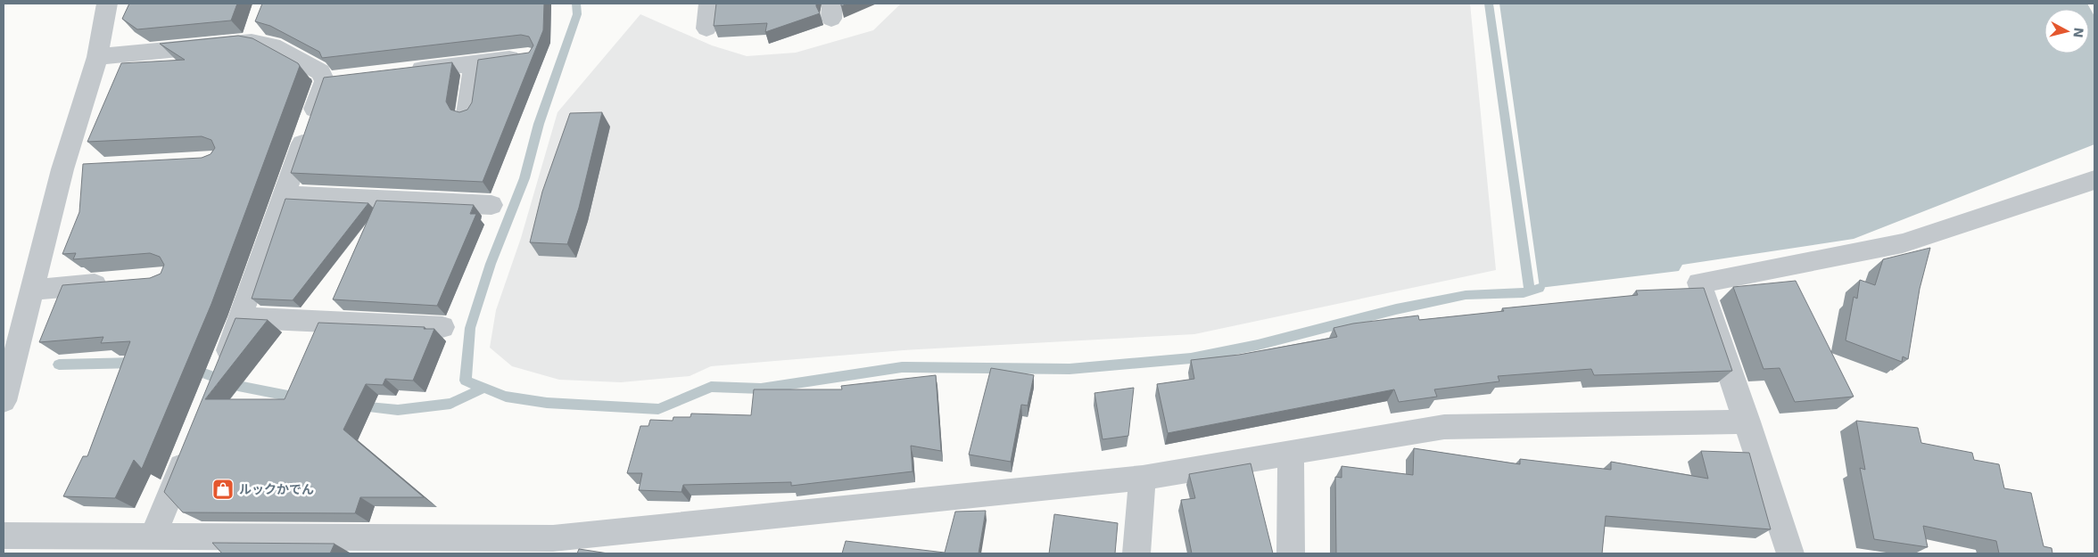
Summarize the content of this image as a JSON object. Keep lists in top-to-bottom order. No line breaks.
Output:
{"places":{"shop":["ルックかでん"]},"north":"right"}
